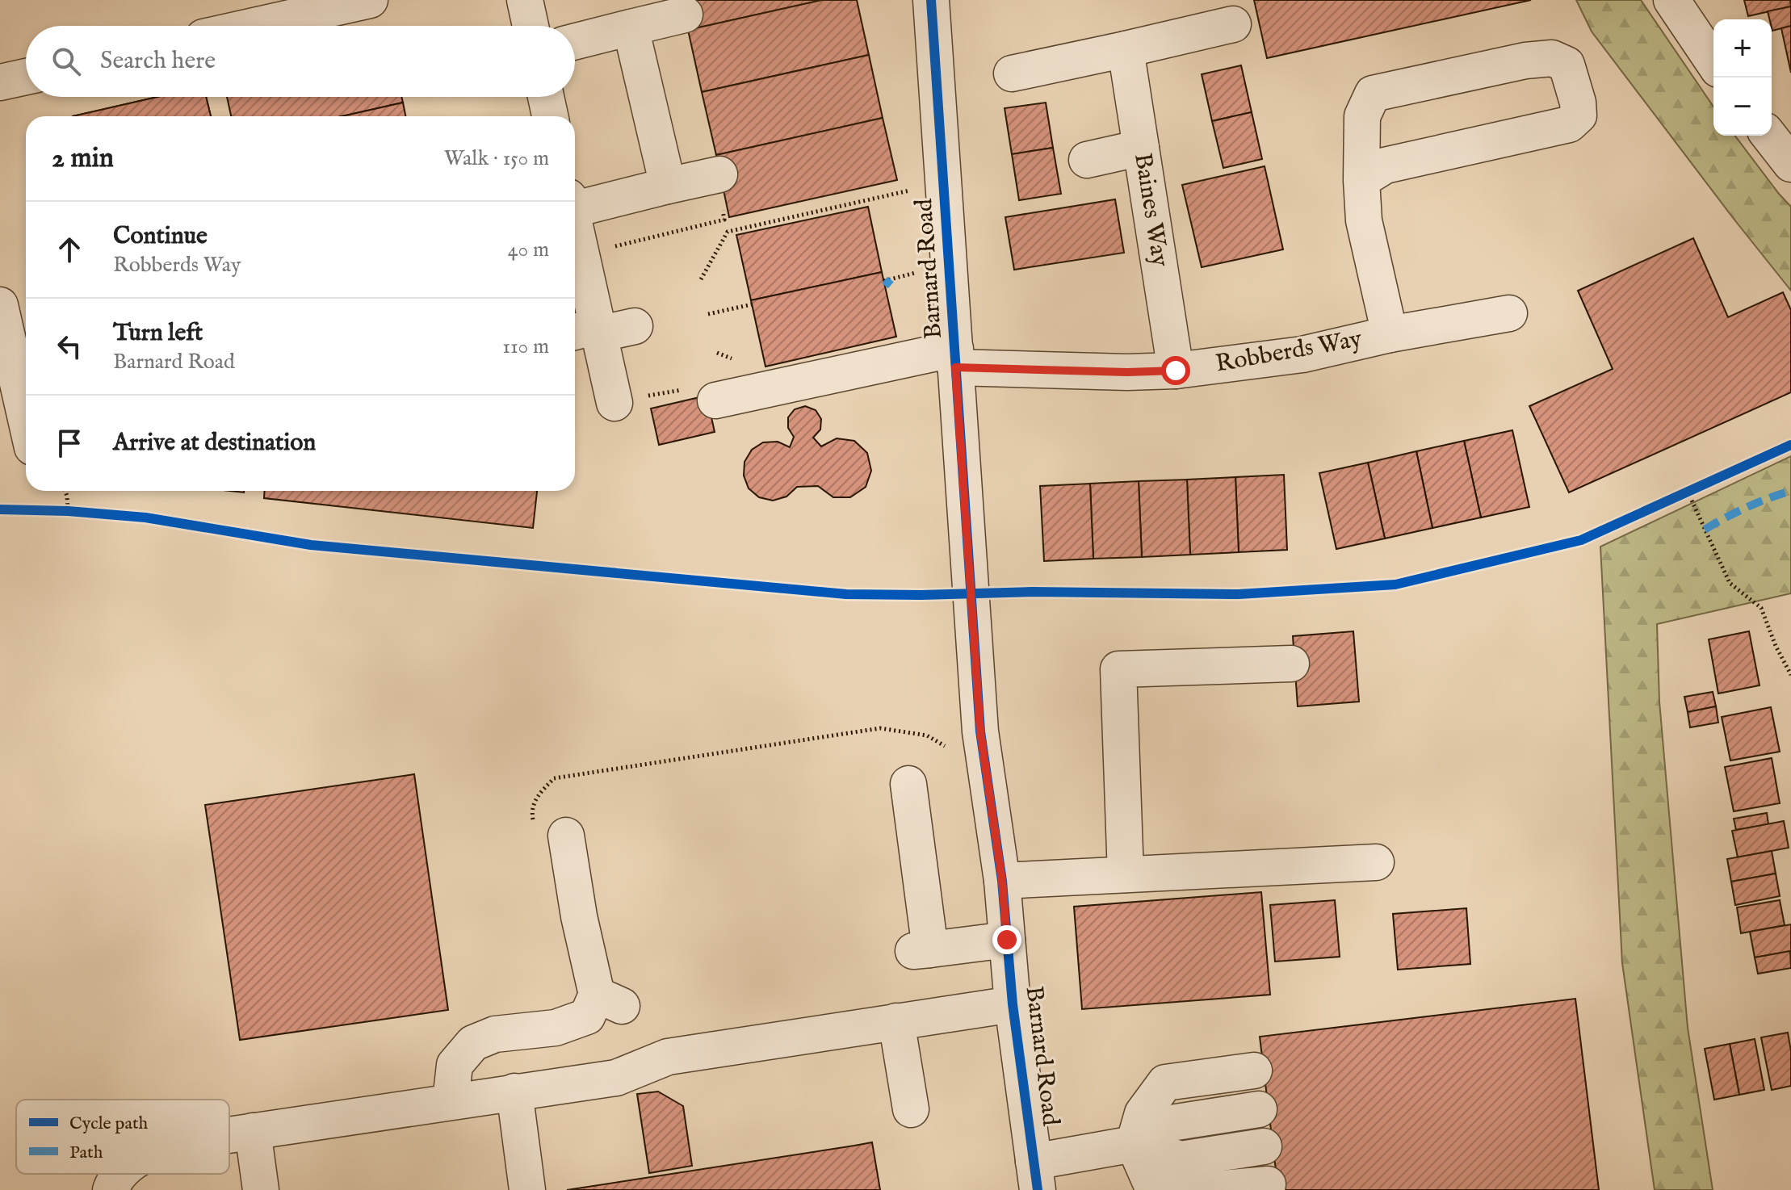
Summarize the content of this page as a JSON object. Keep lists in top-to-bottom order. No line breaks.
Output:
{"streets":{"street":["Baines Way","Barnard Road","Robberds Way"]},"crossings":[["Baines Way","Robberds Way"],["Barnard Road","Robberds Way"]],"legend":["Cycle path","Path"],"page":{"map_buttons":["+","−"],"search":"Search here","heading":["2 min","Walk · 150 m"],"list":[["Continue","Robberds Way","40 m"],["Turn left","Barnard Road","110 m"],"Arrive at destination"]}}
